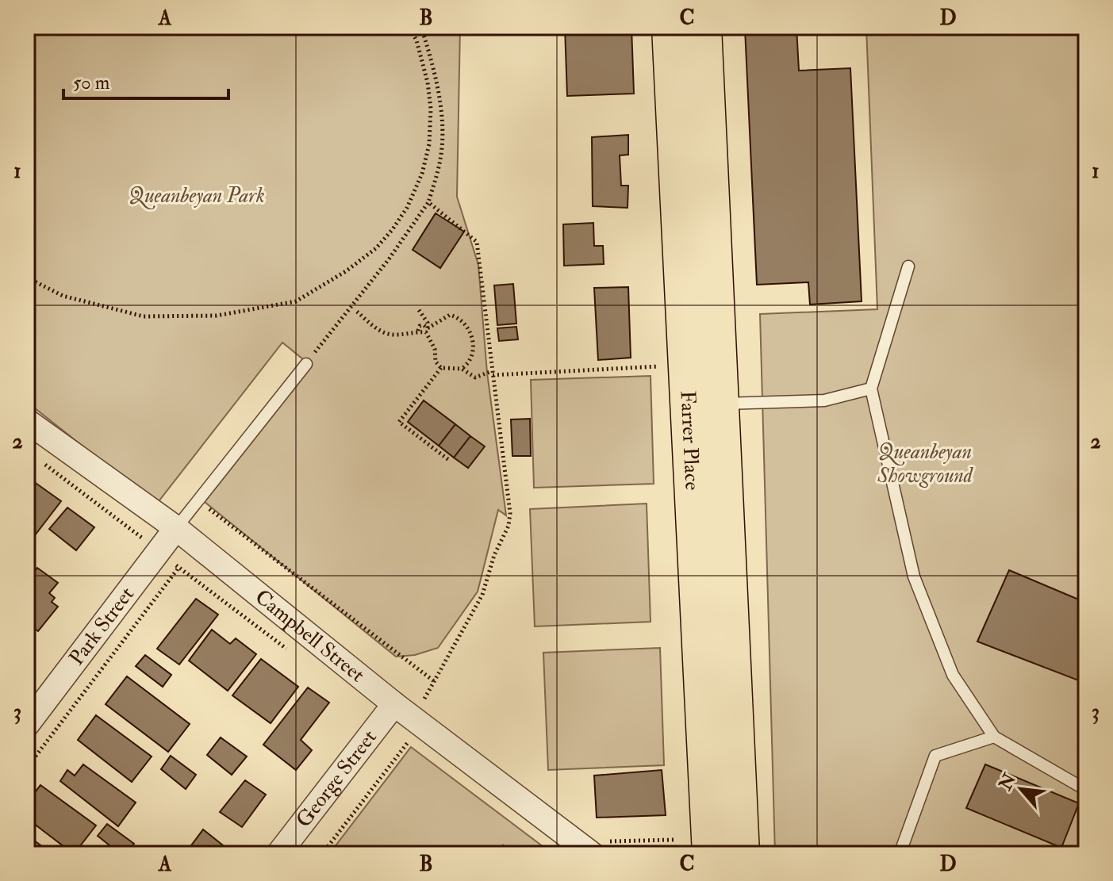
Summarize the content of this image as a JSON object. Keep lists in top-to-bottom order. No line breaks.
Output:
{"streets":{"highway":["Farrer Place"],"street":["Park Street","Campbell Street","George Street"]},"crossings":[["Park Street","Campbell Street"],["Campbell Street","George Street"]],"parks":["Queanbeyan Park","Queanbeyan Showground"],"scale_bar":"50 m","north":"top left","grid":{"columns":["A","B","C","D"],"rows":["1","2","3"]}}
